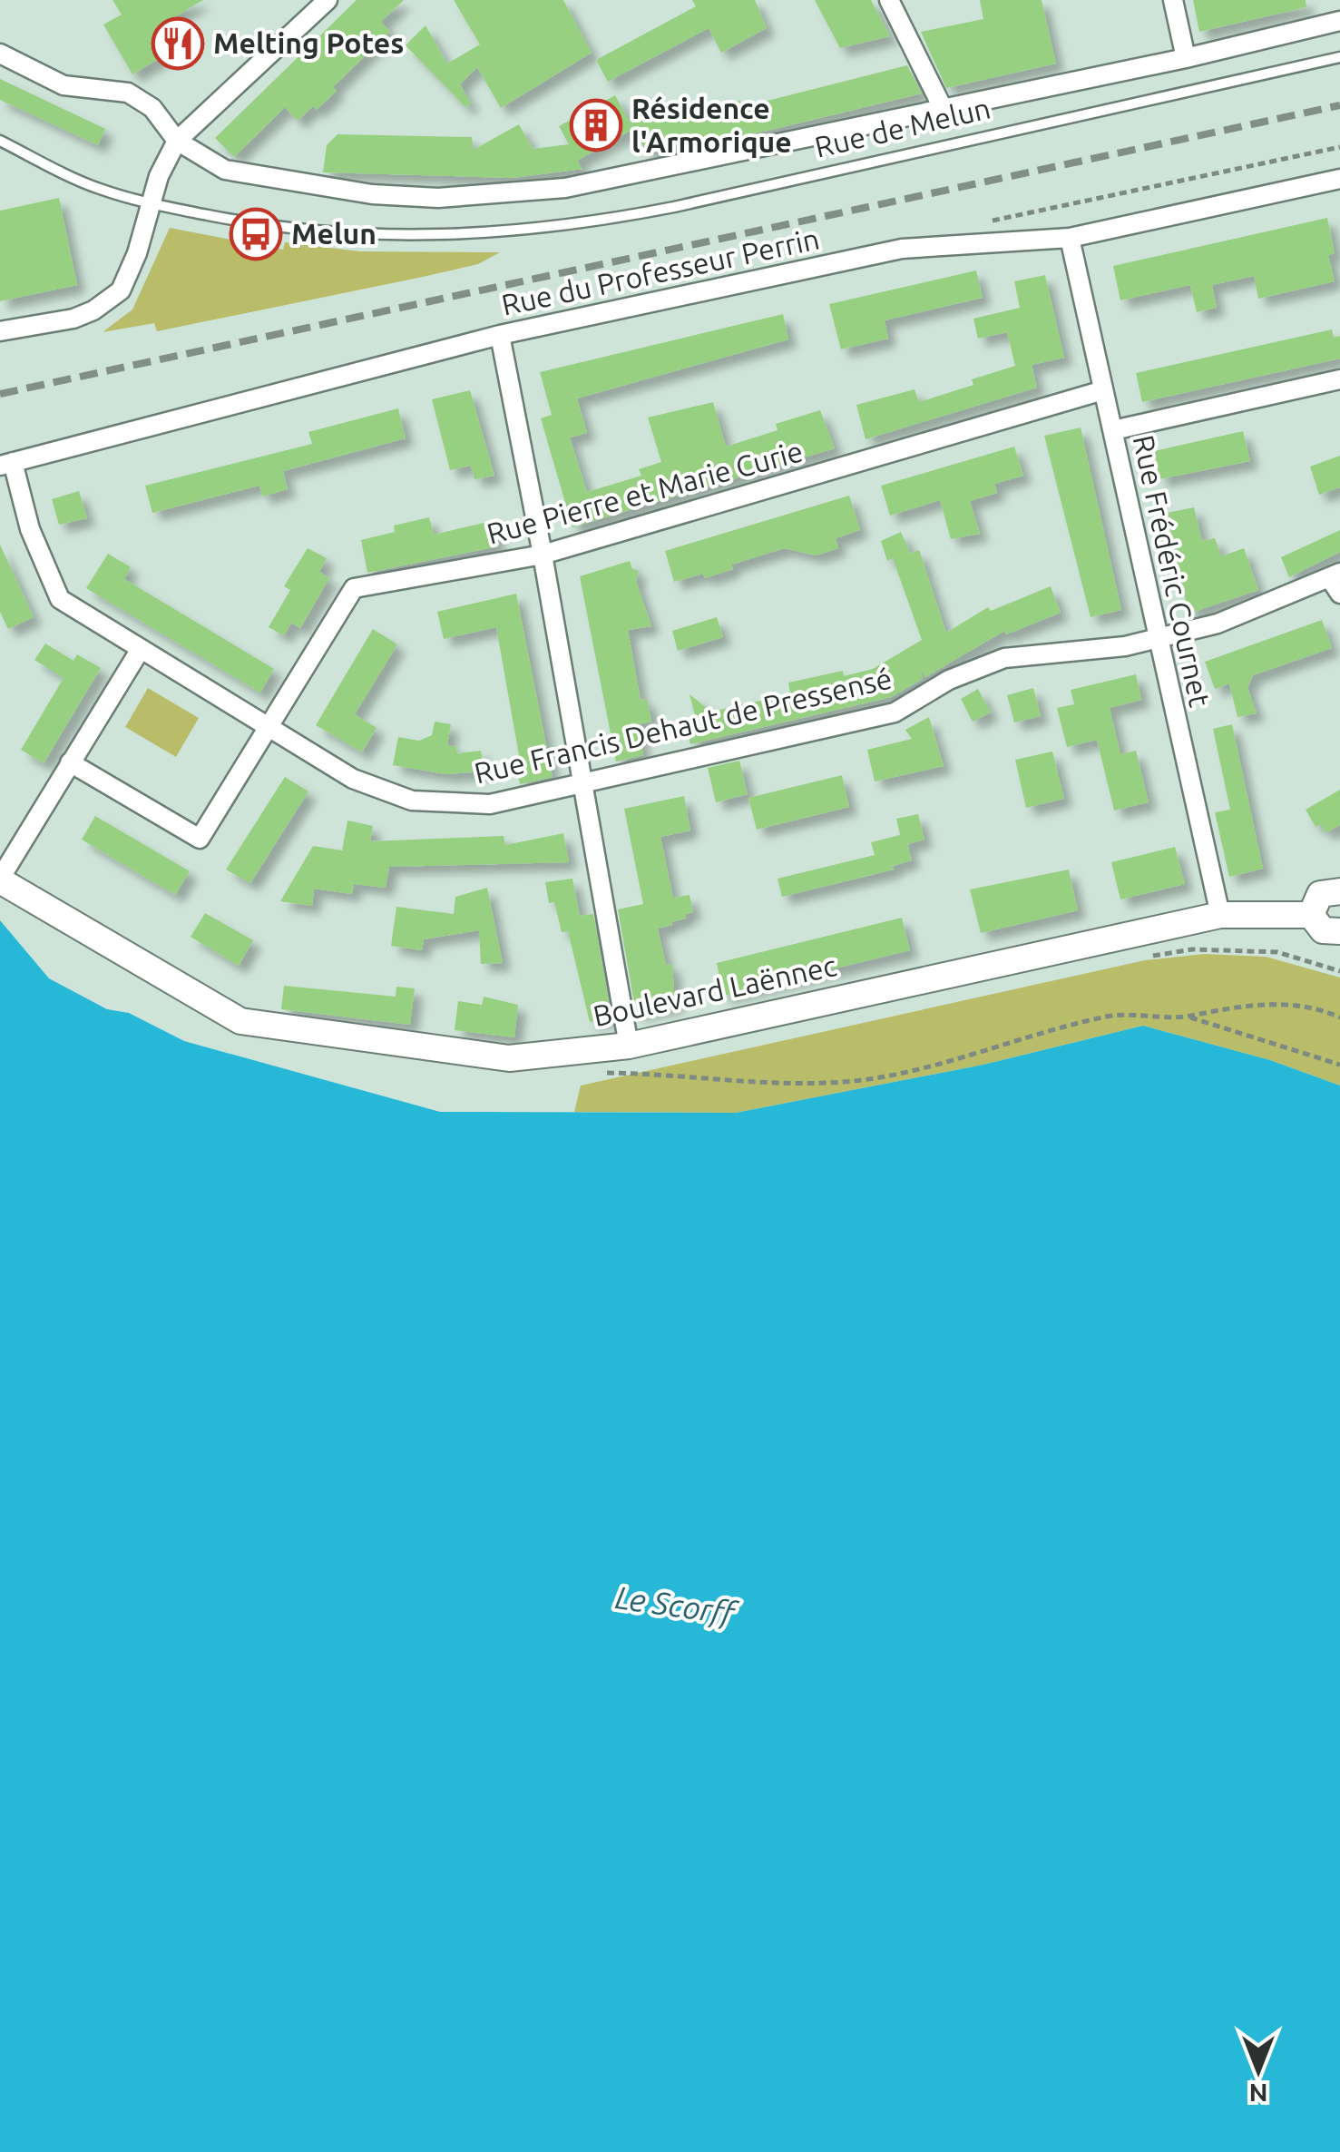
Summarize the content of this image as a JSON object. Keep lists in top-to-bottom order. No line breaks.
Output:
{"streets":{"main road":["Boulevard Laënnec"],"street":["Rue de Melun","Rue du Professeur Perrin","Rue Pierre et Marie Curie","Rue Frédéric Cournet","Rue Francis Dehaut de Pressensé"]},"crossings":[["Rue du Professeur Perrin","Rue Frédéric Cournet"],["Rue du Professeur Perrin","Rue Francis Dehaut de Pressensé"],["Rue Pierre et Marie Curie","Rue Frédéric Cournet"],["Rue Pierre et Marie Curie","Rue Francis Dehaut de Pressensé"],["Rue Frédéric Cournet","Rue Francis Dehaut de Pressensé"],["Rue Frédéric Cournet","Boulevard Laënnec"]],"water":["Le Scorff"],"places":{"restaurant":["Melting Potes"],"building":["Résidence l'Armorique"],"bus stop":["Melun"]},"north":"bottom"}
